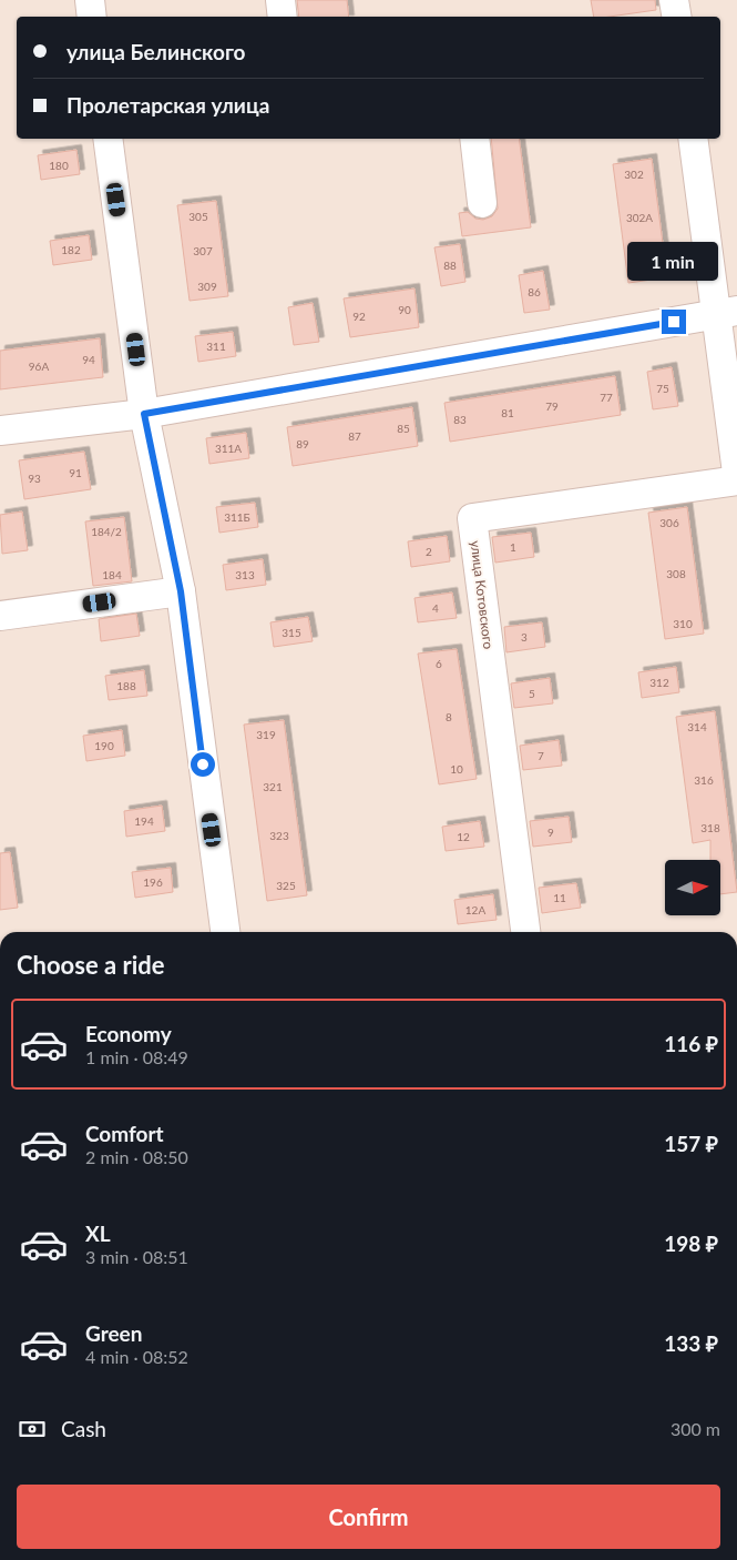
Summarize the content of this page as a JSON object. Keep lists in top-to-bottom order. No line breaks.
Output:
{"streets":{"street":["улица Котовского"]},"house_numbers":["180","302","305","302А","182","307","88","309","86","90","92","311","94","96А","75","77","79","81","83","85","87","89","311А","91","93","311Б","306","184/2","1","2","308","184","313","4","310","315","3","6","312","188","5","8","314","319","190","7","10","316","321","194","318","9","323","12","196","325","11","12А"],"north":"right","page":{"banner":["улица Белинского","Пролетарская улица"],"bubble":"1 min","heading":"Choose a ride","list":[{"name":"Economy","note":"1 min · 08:49","value":"116 ₽"},{"name":"Comfort","note":"2 min · 08:50","value":"157 ₽"},{"name":"XL","note":"3 min · 08:51","value":"198 ₽"},{"name":"Green","note":"4 min · 08:52","value":"133 ₽"}],"pay":["Cash","300 m"],"buttons":"Confirm"}}
